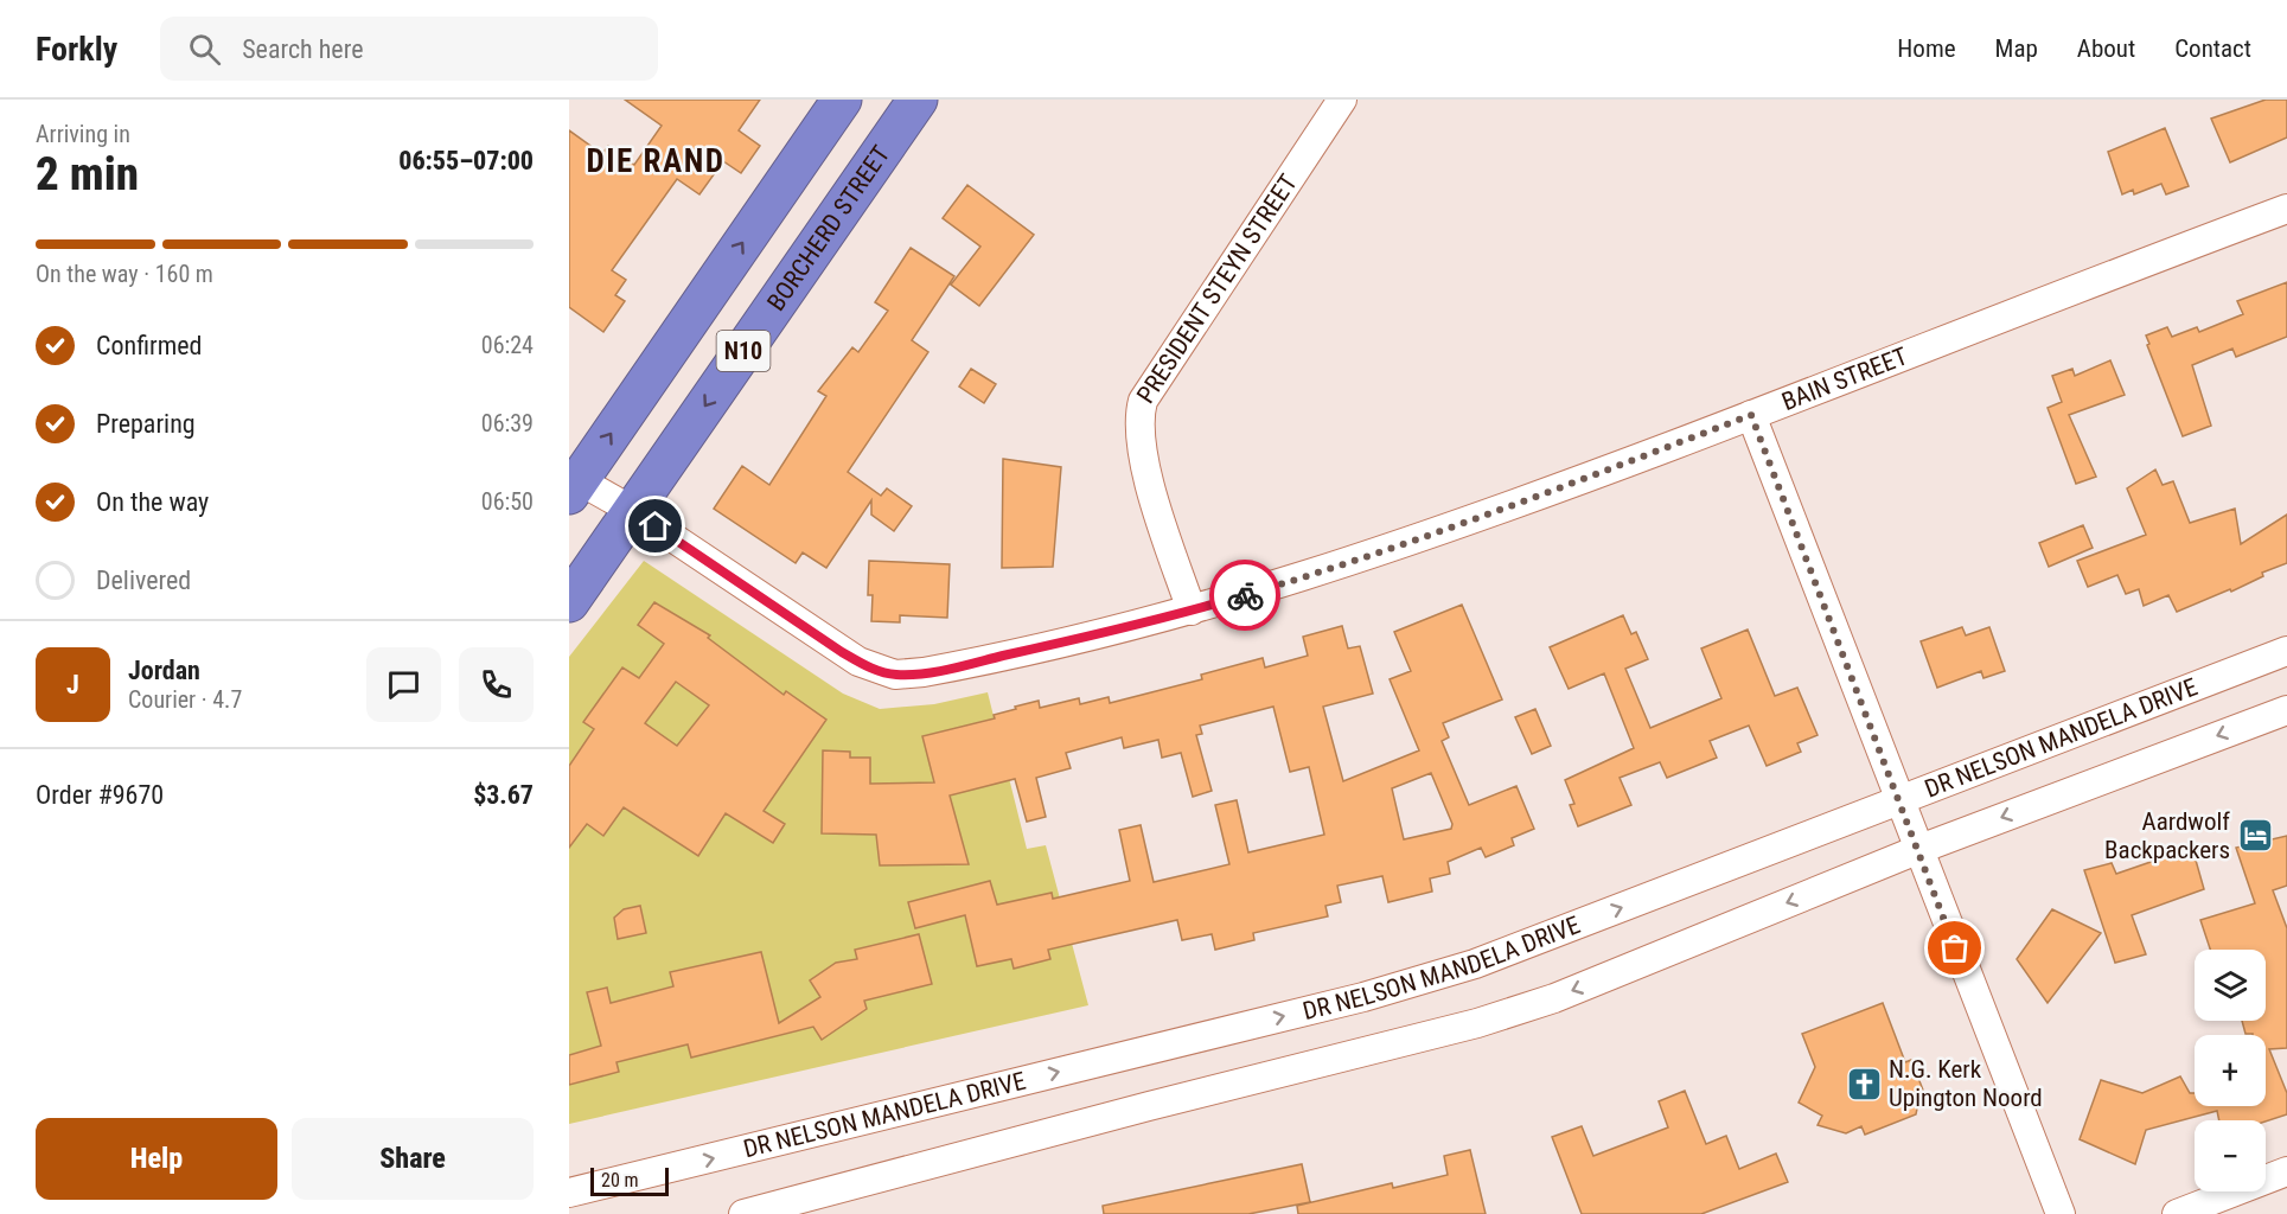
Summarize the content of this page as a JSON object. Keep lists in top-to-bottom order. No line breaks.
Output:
{"streets":{"highway":["BORCHERD STREET","N10"],"street":["PRESIDENT STEYN STREET","BAIN STREET","DR NELSON MANDELA DRIVE"]},"crossings":[["BORCHERD STREET","BAIN STREET"],["PRESIDENT STEYN STREET","BAIN STREET"],["N10","BAIN STREET"]],"districts":["DIE RAND"],"places":{"hotel":["Aardwolf Backpackers"],"church":["N.G. Kerk Upington Noord"]},"scale_bar":"20 m","page":{"header":"Forkly","search":"Search here","nav":["Home","Map","About","Contact"],"heading":["2 min","Arriving in","06:55–07:00"],"panel":["Jordan","Courier · 4.7","Order #9670","$3.67"],"bar":"On the way · 160 m","list":[["Confirmed","06:24"],["Preparing","06:39"],["On the way","06:50"],"Delivered"],"round":"J","map_buttons":["+","−"],"buttons":["Help","Share"],"scale":"20 m"}}
